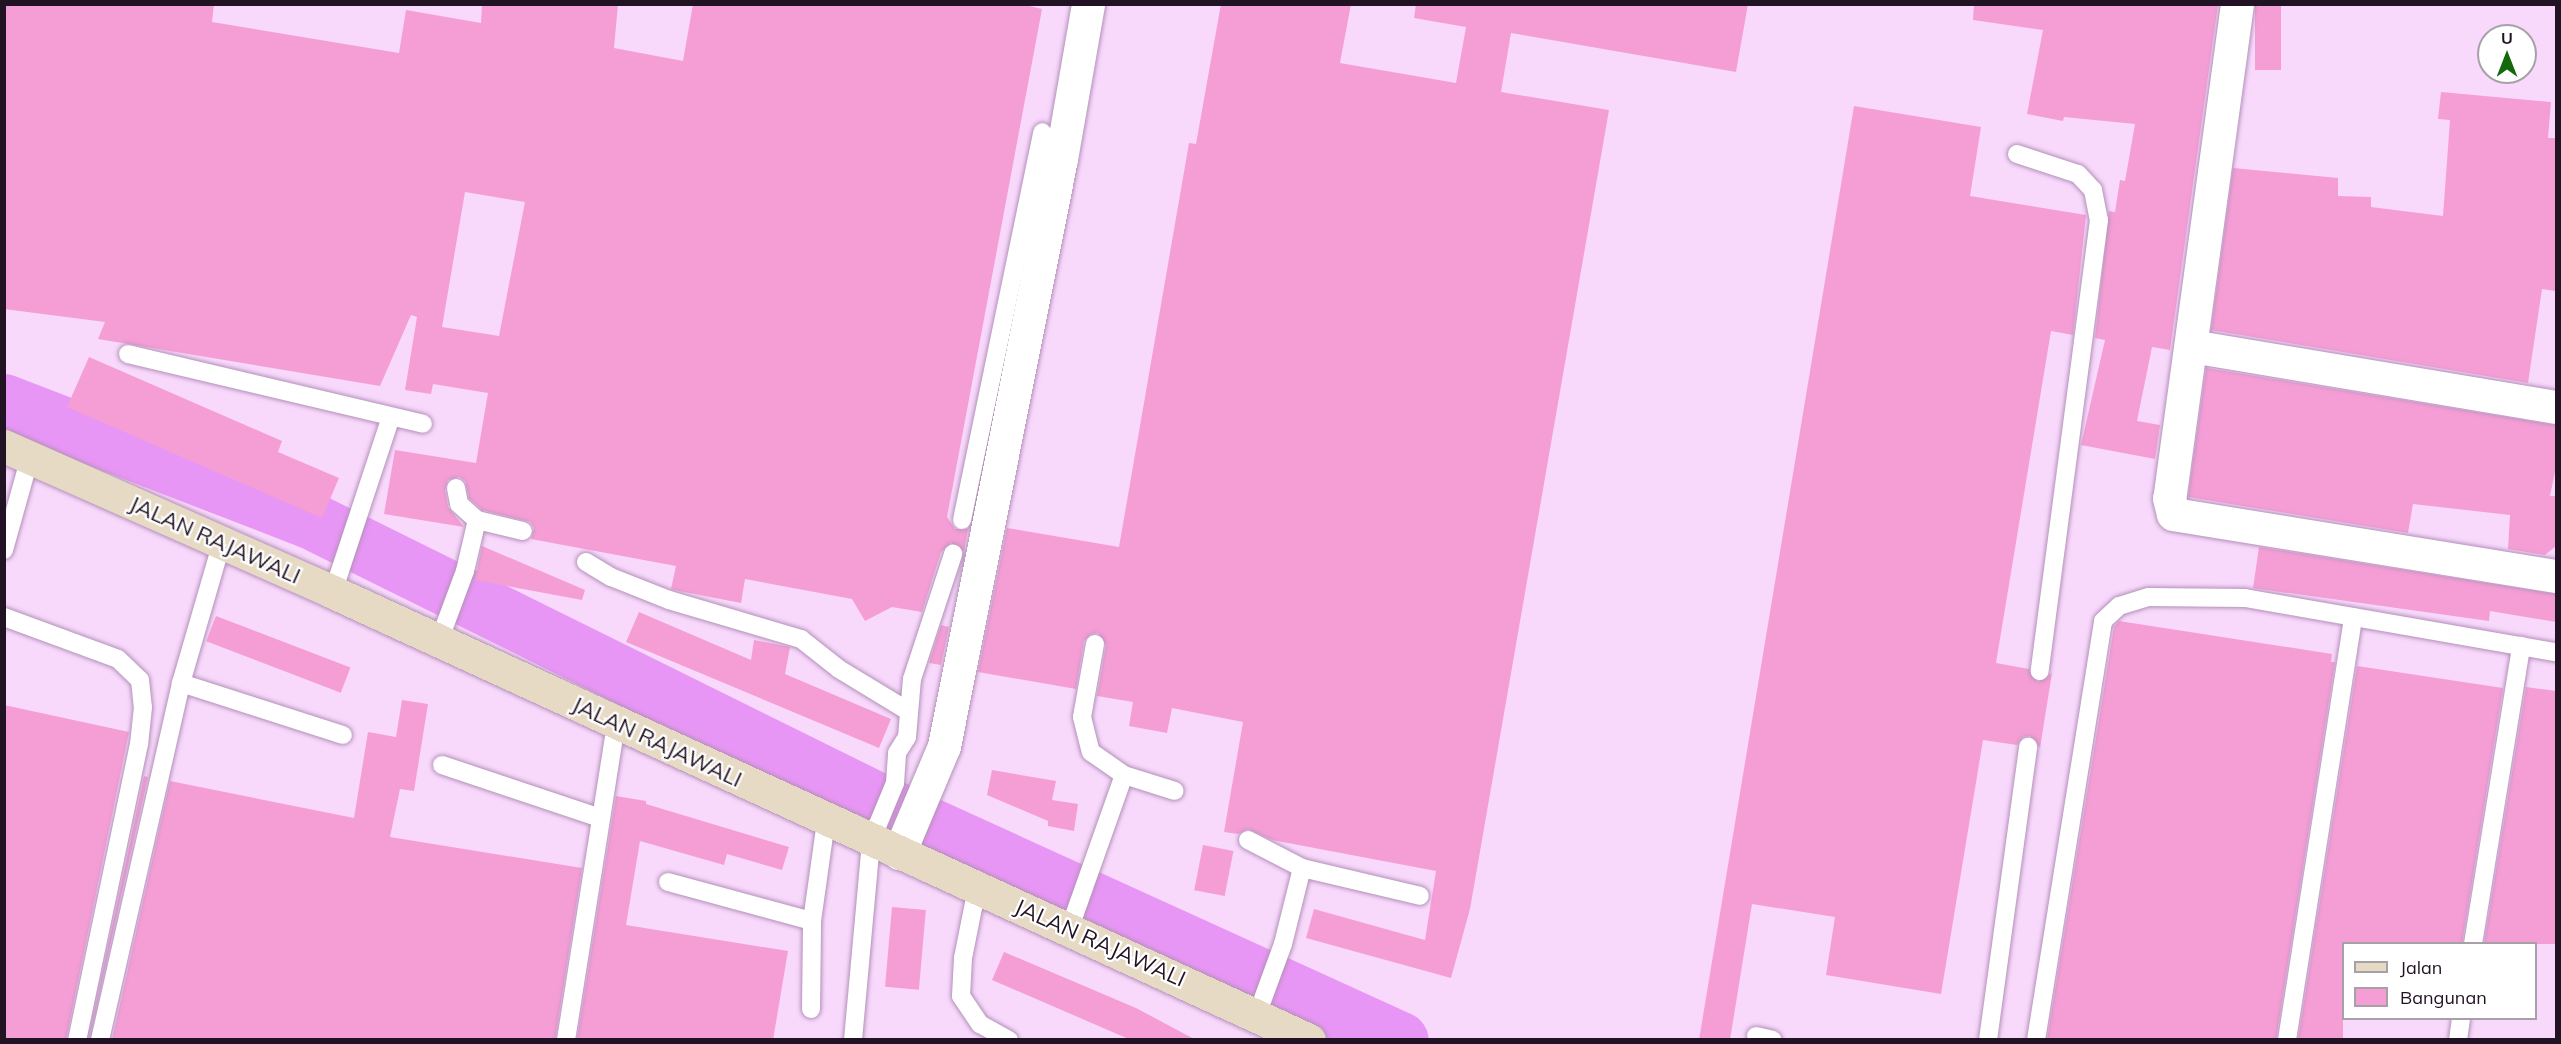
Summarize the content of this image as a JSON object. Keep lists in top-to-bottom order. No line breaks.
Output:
{"streets":{"street":["JALAN RAJAWALI"]},"legend":["Jalan","Bangunan"],"north":"top"}
